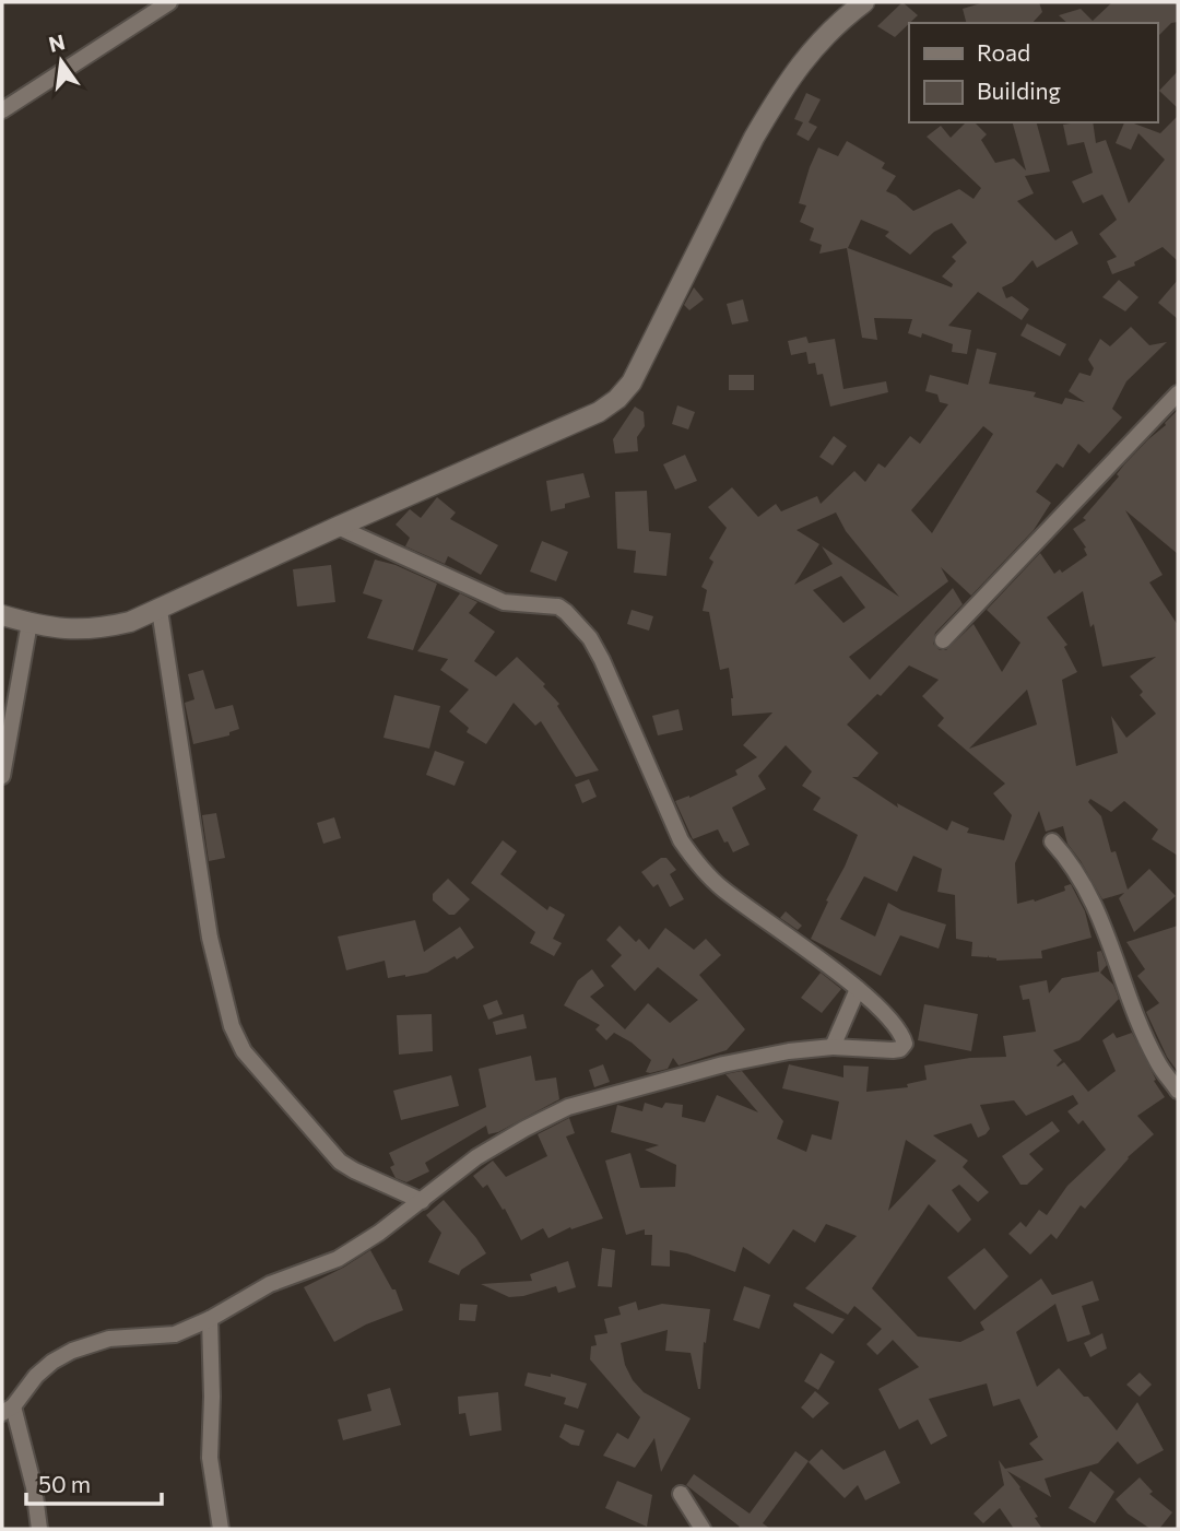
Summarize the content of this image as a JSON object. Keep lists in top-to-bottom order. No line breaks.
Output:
{"legend":["Road","Building"],"scale_bar":"50 m","north":"top"}
